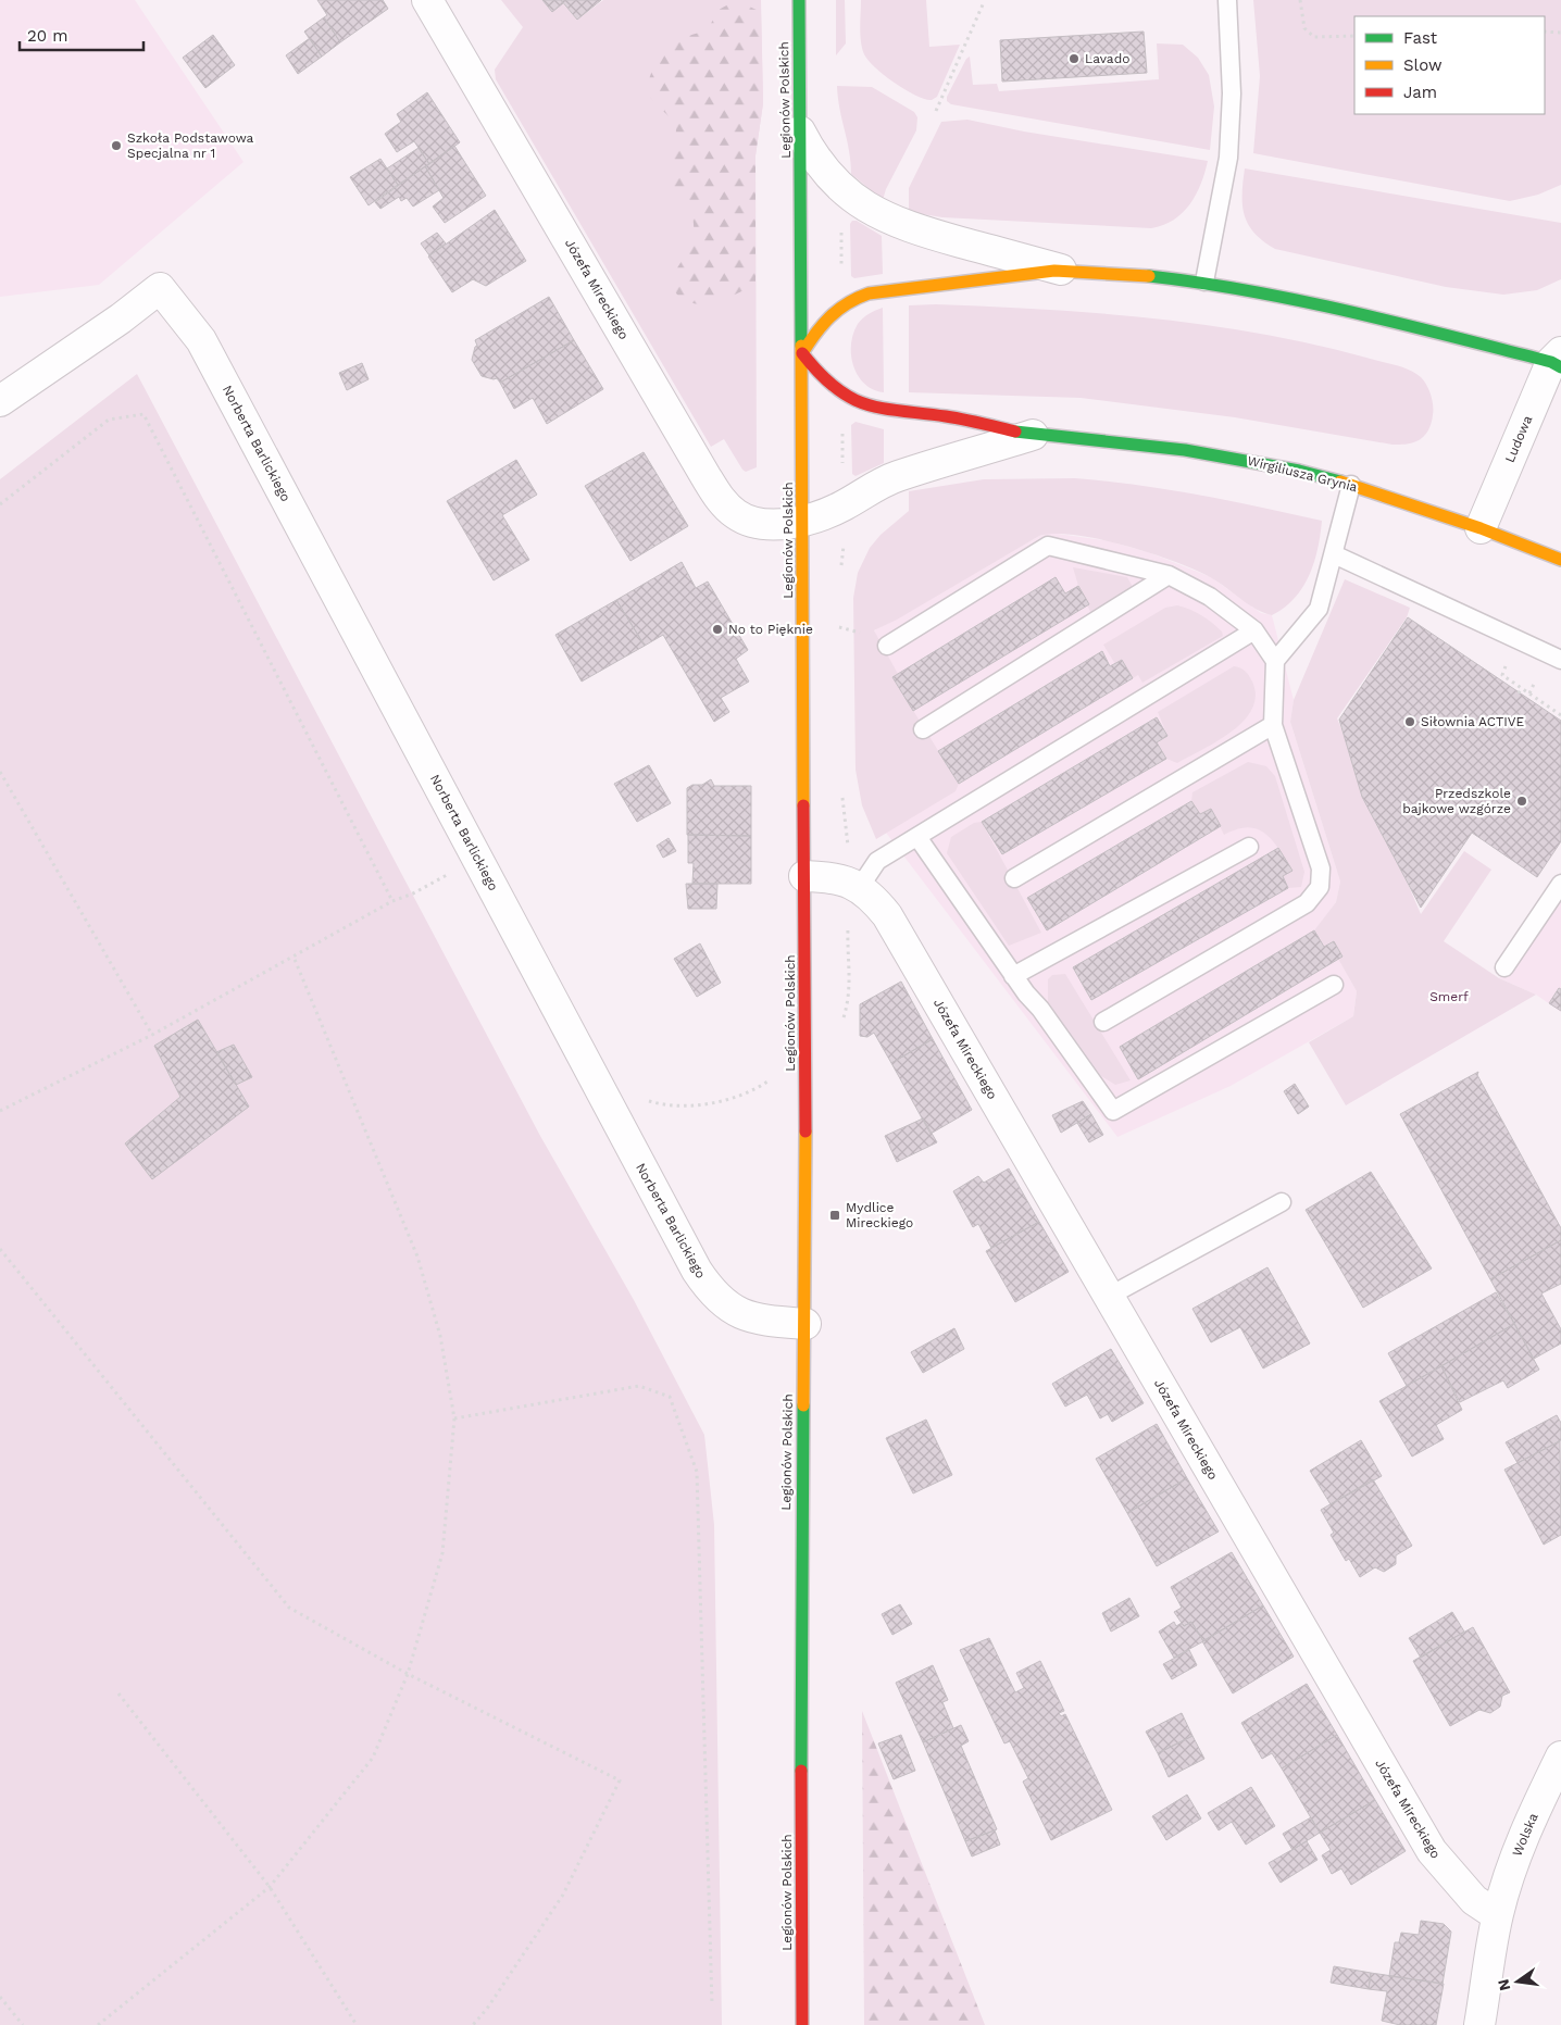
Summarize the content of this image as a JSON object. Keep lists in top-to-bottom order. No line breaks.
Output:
{"streets":{"street":["Legionów Polskich","Józefa Mireckiego","Ludowa","Norberta Barlickiego","Wirgiliusza Grynia","Wolska"]},"crossings":[["Legionów Polskich","Józefa Mireckiego"],["Legionów Polskich","Norberta Barlickiego"],["Legionów Polskich","Wirgiliusza Grynia"],["Józefa Mireckiego","Wirgiliusza Grynia"],["Józefa Mireckiego","Wolska"],["Ludowa","Wirgiliusza Grynia"]],"parks":["Smerf"],"places":{"other":["Lavado","Szkoła Podstawowa Specjalna nr 1","No to Pięknie","Siłownia ACTIVE","Przedszkole bajkowe wzgórze"],"transit":["Mydlice Mireckiego"]},"legend":["Fast","Slow","Jam"],"scale_bar":"20 m","north":"left"}
